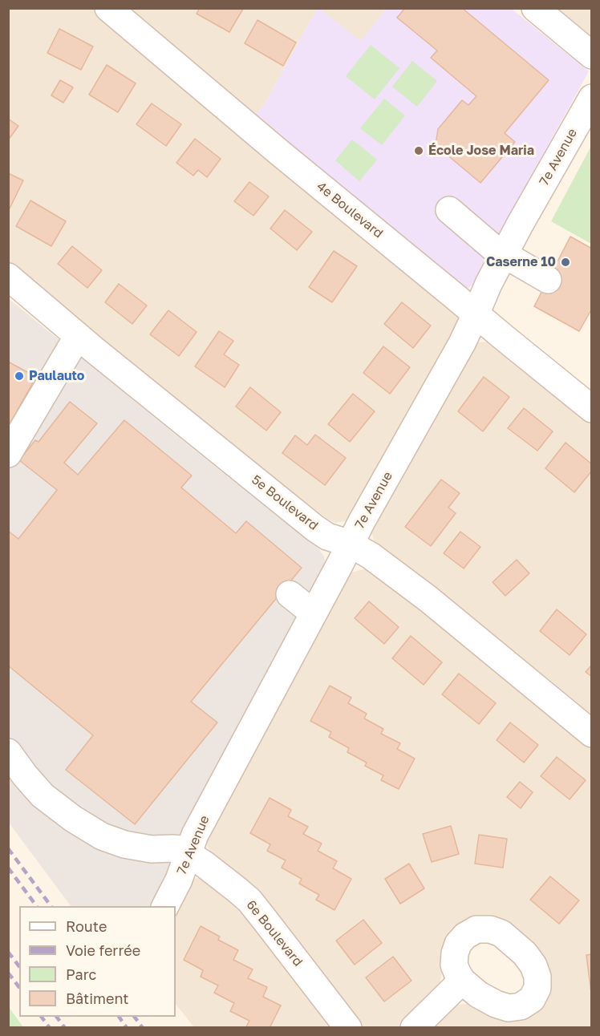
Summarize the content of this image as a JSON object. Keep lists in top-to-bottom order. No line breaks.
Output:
{"streets":{"street":["7e Avenue","4e Boulevard","5e Boulevard","6e Boulevard"]},"crossings":[["7e Avenue","4e Boulevard"],["7e Avenue","5e Boulevard"],["7e Avenue","6e Boulevard"]],"places":["École Jose Maria","Caserne 10","Paulauto"],"legend":["Route","Voie ferrée","Parc","Bâtiment"]}
